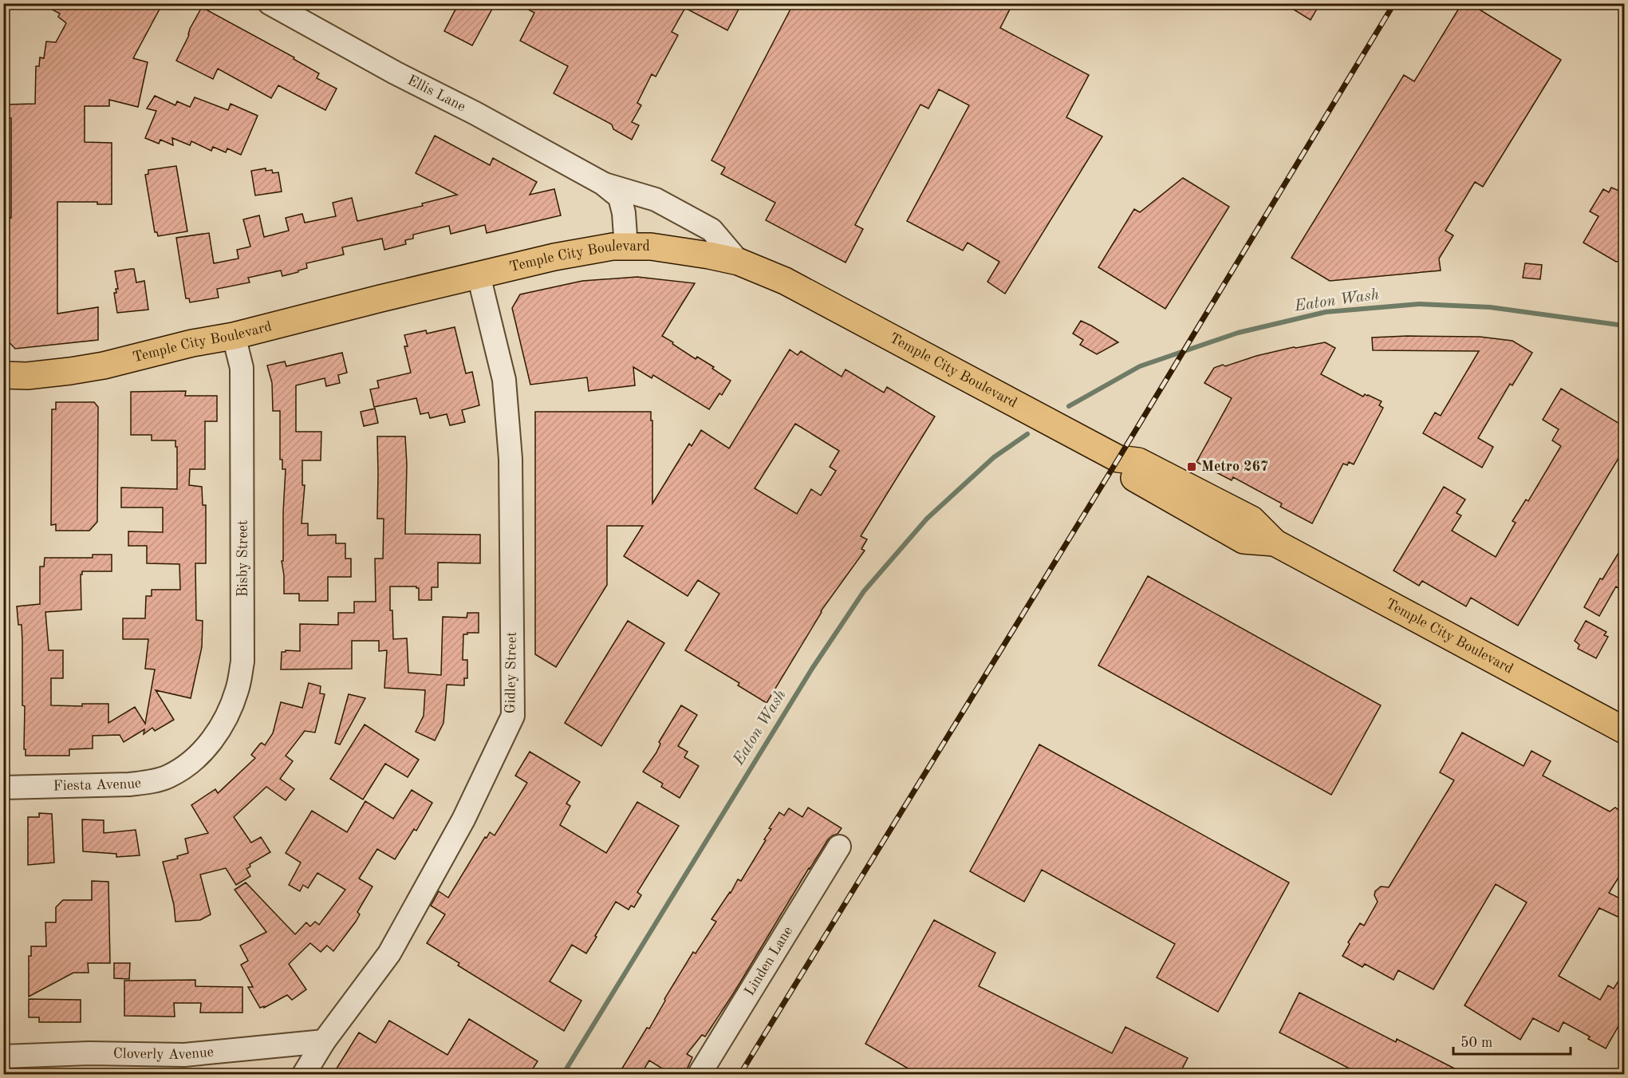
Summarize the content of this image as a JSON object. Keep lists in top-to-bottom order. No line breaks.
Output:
{"streets":{"main road":["Temple City Boulevard"],"street":["Ellis Lane","Bisby Street","Gidley Street","Fiesta Avenue","Linden Lane","Cloverly Avenue"]},"crossings":[["Ellis Lane","Temple City Boulevard"],["Temple City Boulevard","Bisby Street"],["Temple City Boulevard","Gidley Street"],["Bisby Street","Fiesta Avenue"],["Gidley Street","Cloverly Avenue"]],"water":["Eaton Wash"],"places":{"transit":["Metro 267"]},"scale_bar":"50 m"}
